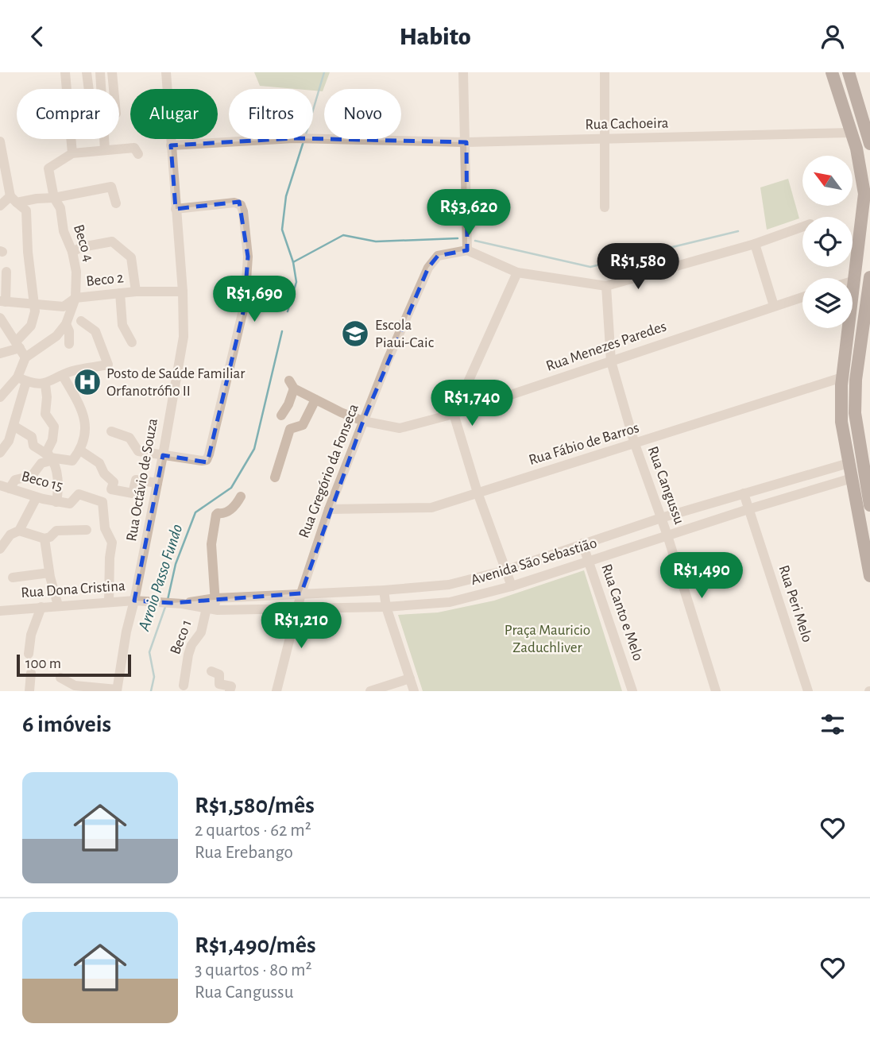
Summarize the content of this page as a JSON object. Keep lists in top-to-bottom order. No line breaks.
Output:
{"streets":{"street":["Rua Cachoeira","Beco 4","Beco 2","Rua Menezes Paredes","Rua Fábio de Barros","Rua Gregório da Fonseca","Rua Octávio de Souza","Beco 15","Rua Cangussu","Avenida São Sebastião","Rua Dona Cristina","Rua Peri Melo","Rua Canto e Melo","Beco 1"]},"crossings":[["Rua Cachoeira","Rua Octávio de Souza"],["Beco 4","Beco 2"],["Beco 2","Rua Octávio de Souza"],["Rua Menezes Paredes","Rua Gregório da Fonseca"],["Rua Menezes Paredes","Rua Cangussu"],["Rua Fábio de Barros","Rua Gregório da Fonseca"],["Rua Fábio de Barros","Rua Cangussu"],["Rua Gregório da Fonseca","Avenida São Sebastião"],["Rua Octávio de Souza","Rua Dona Cristina"],["Beco 15","Rua Dona Cristina"],["Rua Cangussu","Avenida São Sebastião"],["Avenida São Sebastião","Rua Dona Cristina"],["Avenida São Sebastião","Rua Peri Melo"],["Avenida São Sebastião","Rua Canto e Melo"],["Avenida São Sebastião","Beco 1"]],"water":["Arroio Passo Fundo"],"parks":["Praça Mauricio Zaduchliver"],"places":{"school or university":["Escola Piaui-Caic"],"hospital":["Posto de Saúde Familiar Orfanotrófio II"]},"scale_bar":"100 m","north":"top left","page":{"header":"Habito","chip":["Comprar","Alugar","Filtros","Novo"],"price":["R$3,620","R$1,580","R$1,690","R$1,740","R$1,490","R$1,210"],"scale":"100 m","heading":"6 imóveis","list":[{"name":"R$1,580/mês","note":"2 quartos · 62 m² · Rua Erebango"},{"name":"R$1,490/mês","note":"3 quartos · 80 m² · Rua Cangussu"}]}}
